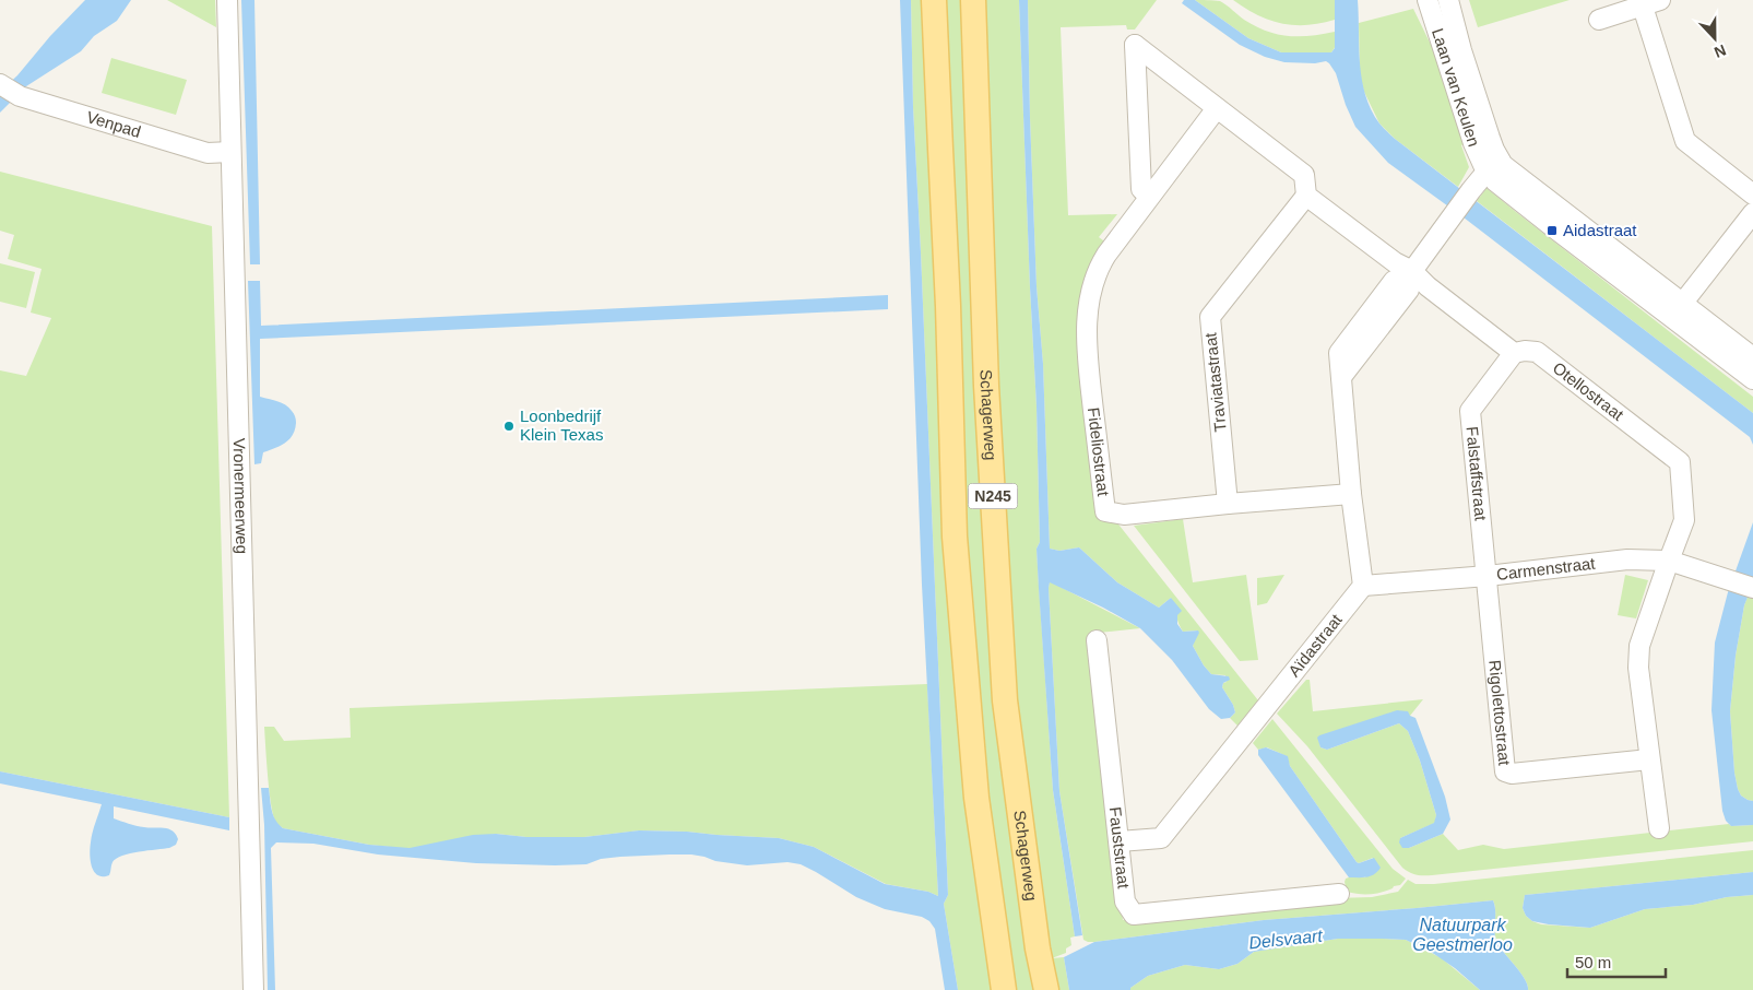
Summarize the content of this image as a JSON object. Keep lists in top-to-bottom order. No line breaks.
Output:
{"streets":{"main road":["Schagerweg","N245"],"street":["Laan van Keulen","Venpad","Traviatastraat","Otellostraat","Fideliostraat","Falstaffstraat","Vronermeerweg","Carmenstraat","Aïdastraat","Rigolettostraat","Fauststraat"]},"crossings":[["Venpad","Vronermeerweg"],["Traviatastraat","Fideliostraat"],["Otellostraat","Falstaffstraat"],["Otellostraat","Carmenstraat"],["Falstaffstraat","Carmenstraat"],["Falstaffstraat","Rigolettostraat"],["Carmenstraat","Aïdastraat"],["Carmenstraat","Rigolettostraat"],["Aïdastraat","Fauststraat"]],"water":["Natuurpark Geestmerloo","Delsvaart"],"places":{"transit":["Aidastraat"],"other":["Loonbedrijf Klein Texas"]},"scale_bar":"50 m","north":"bottom"}
